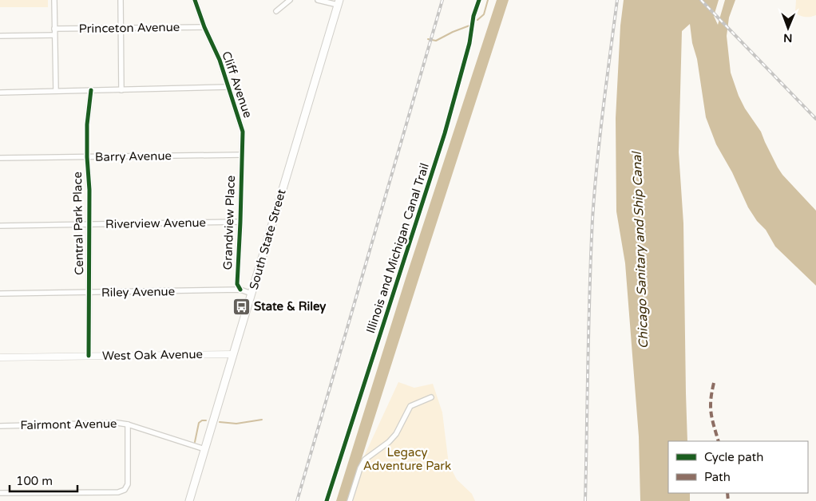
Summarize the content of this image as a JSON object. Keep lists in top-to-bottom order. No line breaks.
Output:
{"streets":{"main road":["South State Street"],"street":["Princeton Avenue","Cliff Avenue","Barry Avenue","Grandview Place","Central Park Place","Riverview Avenue","Riley Avenue","West Oak Avenue","Fairmont Avenue"],"cycle path":["Illinois and Michigan Canal Trail"]},"crossings":[["Princeton Avenue","Cliff Avenue"],["Cliff Avenue","Barry Avenue"],["Cliff Avenue","Grandview Place"],["Barry Avenue","Grandview Place"],["Barry Avenue","Central Park Place"],["Grandview Place","Riverview Avenue"],["Grandview Place","Riley Avenue"],["Central Park Place","Riverview Avenue"],["Central Park Place","Riley Avenue"],["Central Park Place","West Oak Avenue"],["South State Street","Riley Avenue"],["South State Street","West Oak Avenue"],["South State Street","Fairmont Avenue"]],"water":["Chicago Sanitary and Ship Canal"],"parks":["Legacy Adventure Park"],"places":{"bus stop":["State & Riley"]},"legend":["Cycle path","Path"],"scale_bar":"100 m","north":"bottom"}
